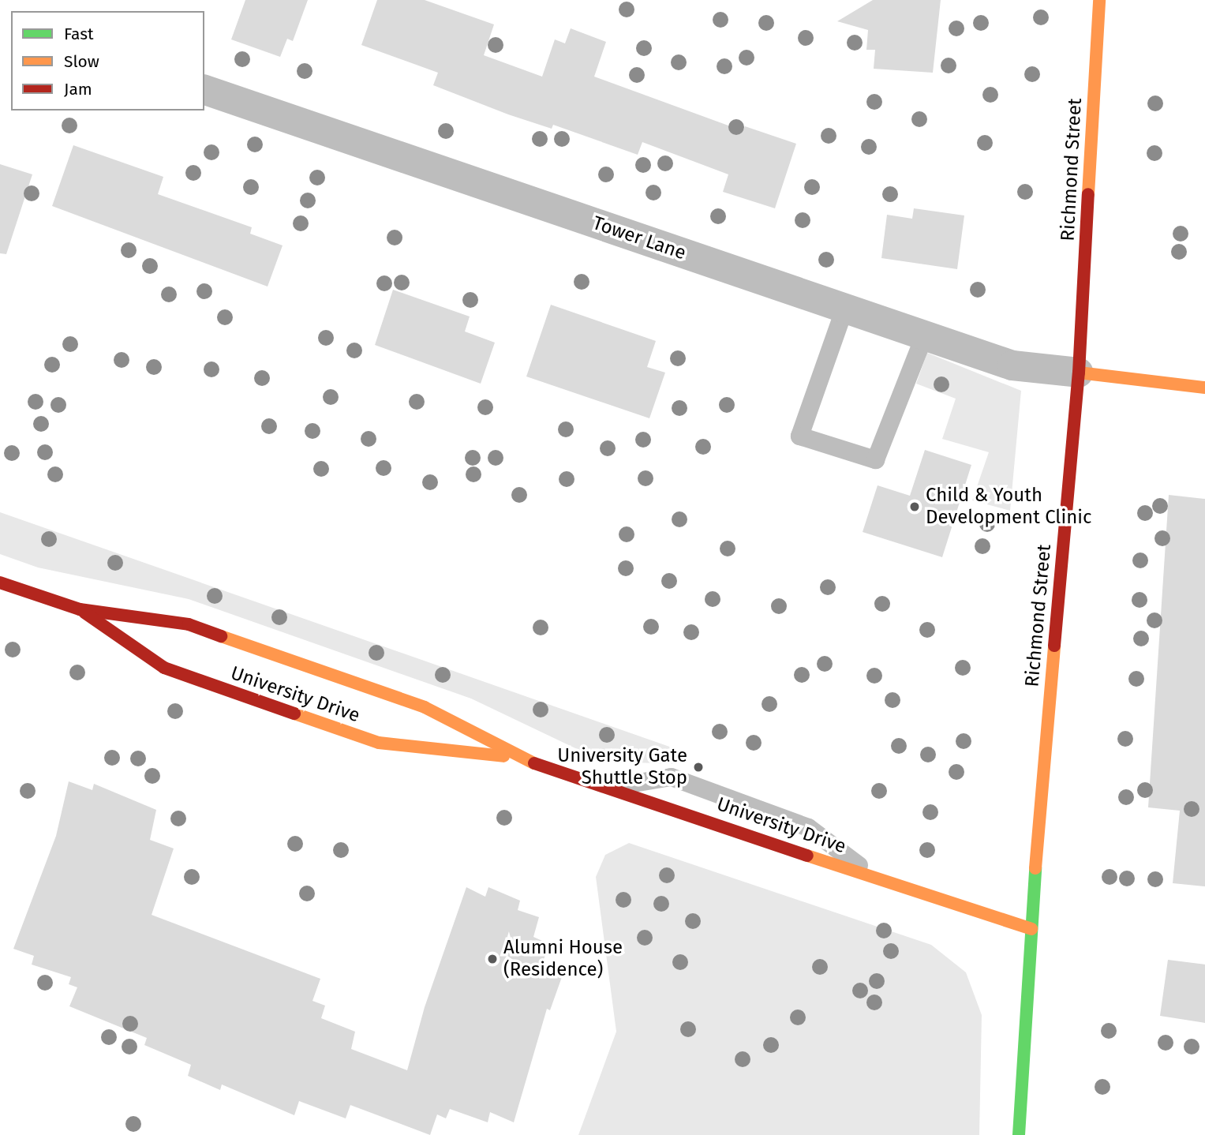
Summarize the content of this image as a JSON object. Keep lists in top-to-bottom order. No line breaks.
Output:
{"streets":{"street":["Richmond Street","Tower Lane","University Drive"]},"crossings":[["Richmond Street","Tower Lane"],["Richmond Street","University Drive"]],"places":["Child & Youth Development Clinic","University Gate Shuttle Stop","Alumni House (Residence)"],"legend":["Fast","Slow","Jam"]}
